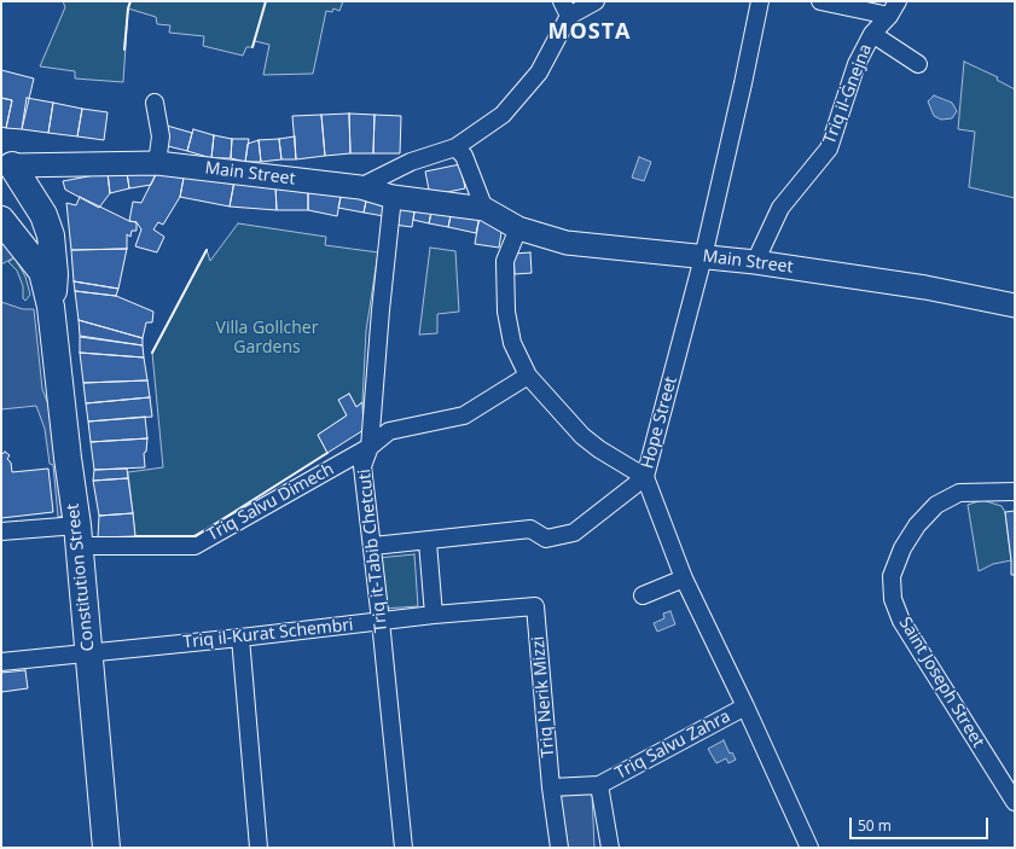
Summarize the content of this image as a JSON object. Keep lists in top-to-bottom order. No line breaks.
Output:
{"streets":{"main road":["Main Street","Constitution Street"],"street":["Triq il-Ġnejna","Hope Street","Triq Salvu Dimech","Triq it-Tabib Chetcuti","Triq il-Kurat Schembri","Saint Joseph Street","Triq Nerik Mizzi","Triq Salvu Zahra"]},"crossings":[["Triq il-Ġnejna","Main Street"],["Main Street","Hope Street"],["Main Street","Triq it-Tabib Chetcuti"],["Hope Street","Triq Salvu Zahra"],["Triq Salvu Dimech","Triq it-Tabib Chetcuti"],["Triq Salvu Dimech","Constitution Street"],["Triq it-Tabib Chetcuti","Triq il-Kurat Schembri"],["Constitution Street","Triq il-Kurat Schembri"],["Triq il-Kurat Schembri","Triq Nerik Mizzi"]],"districts":["MOSTA"],"parks":["Villa Gollcher Gardens"],"scale_bar":"50 m"}
